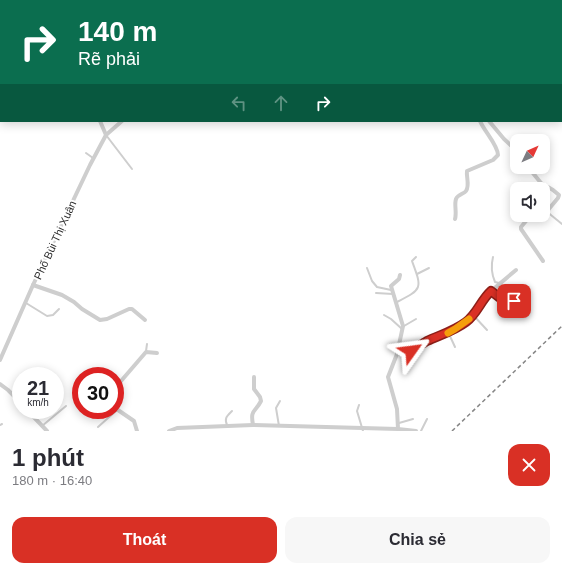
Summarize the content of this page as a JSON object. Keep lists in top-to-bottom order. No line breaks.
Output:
{"streets":{"street":["Phố Bùi Thị Xuân"]},"north":"top right","page":{"turn":["140 m","Rẽ phải"],"speed":"21 km/h","limit":"30","heading":["1 phút","180 m · 16:40"],"buttons":["Thoát","Chia sẻ"]}}
